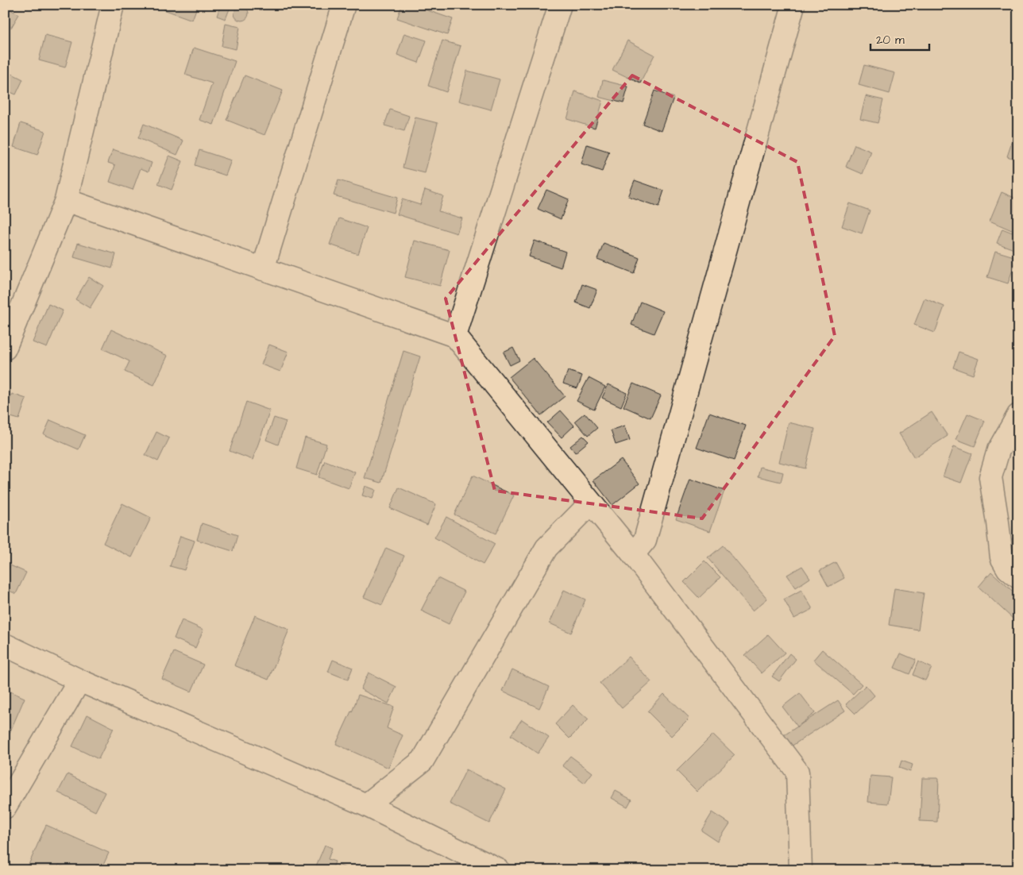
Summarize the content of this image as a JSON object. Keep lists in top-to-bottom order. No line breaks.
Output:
{"scale_bar":"20 m"}
